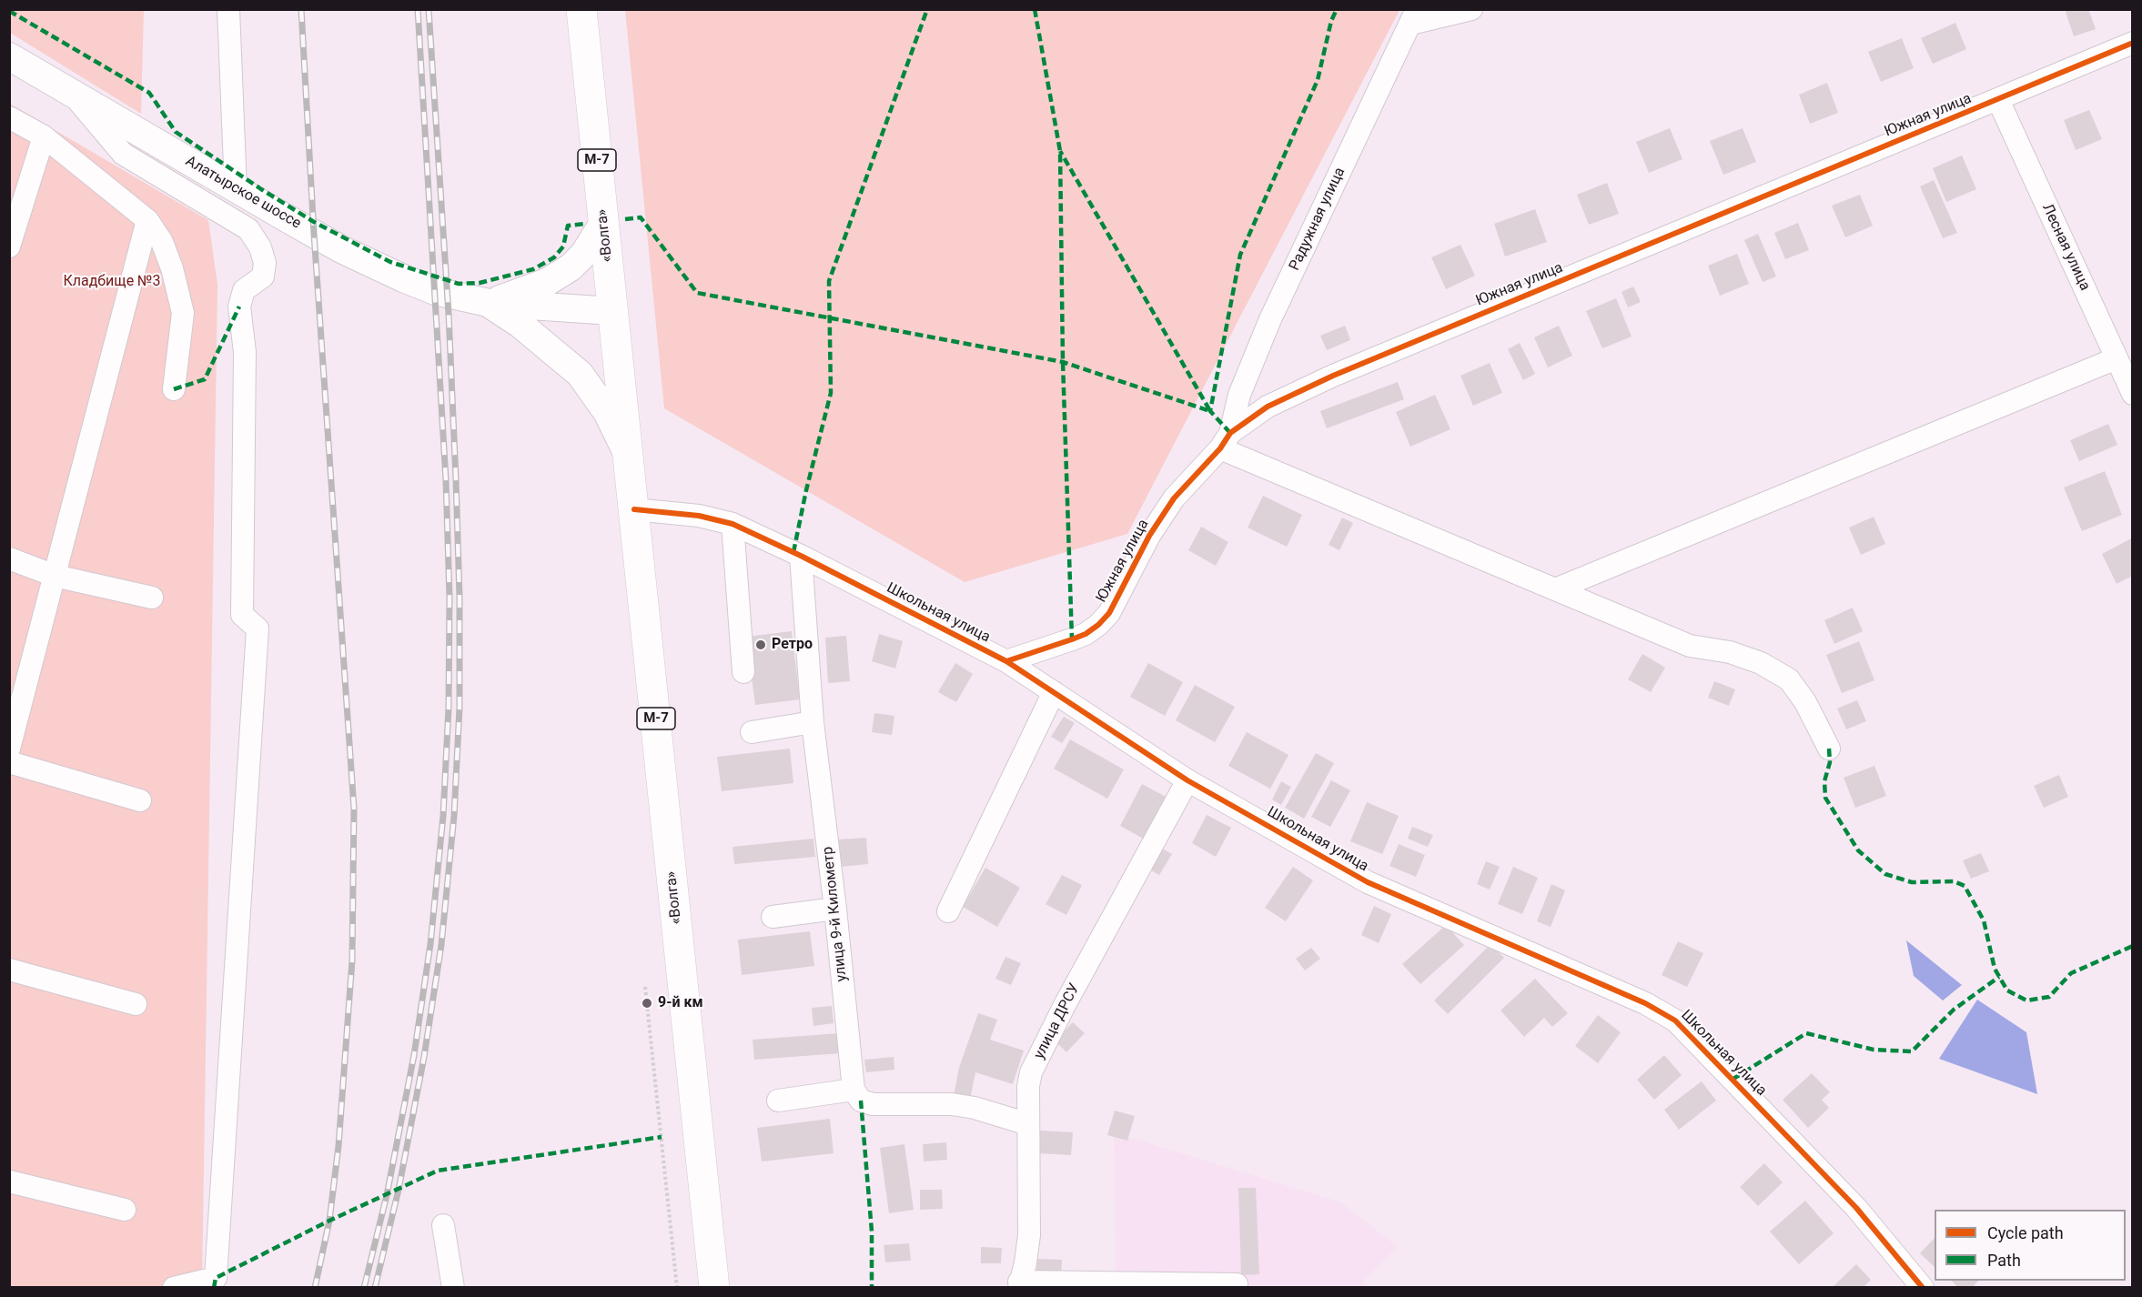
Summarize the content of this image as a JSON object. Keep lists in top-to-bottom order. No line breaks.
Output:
{"streets":{"highway":["М-7","«Волга»"],"main road":["Алатырское шоссе"],"street":["Южная улица","Радужная улица","Лесная улица","Школьная улица","улица 9-й Километр","улица ДРСУ"]},"crossings":[["Южная улица","Радужная улица"],["Южная улица","Лесная улица"],["Южная улица","Школьная улица"],["М-7","«Волга»"],["М-7","Школьная улица"],["«Волга»","Школьная улица"],["Школьная улица","улица 9-й Километр"],["Школьная улица","улица ДРСУ"]],"parks":["Кладбище №3"],"places":["Ретро","9-й км"],"legend":["Cycle path","Path"]}
